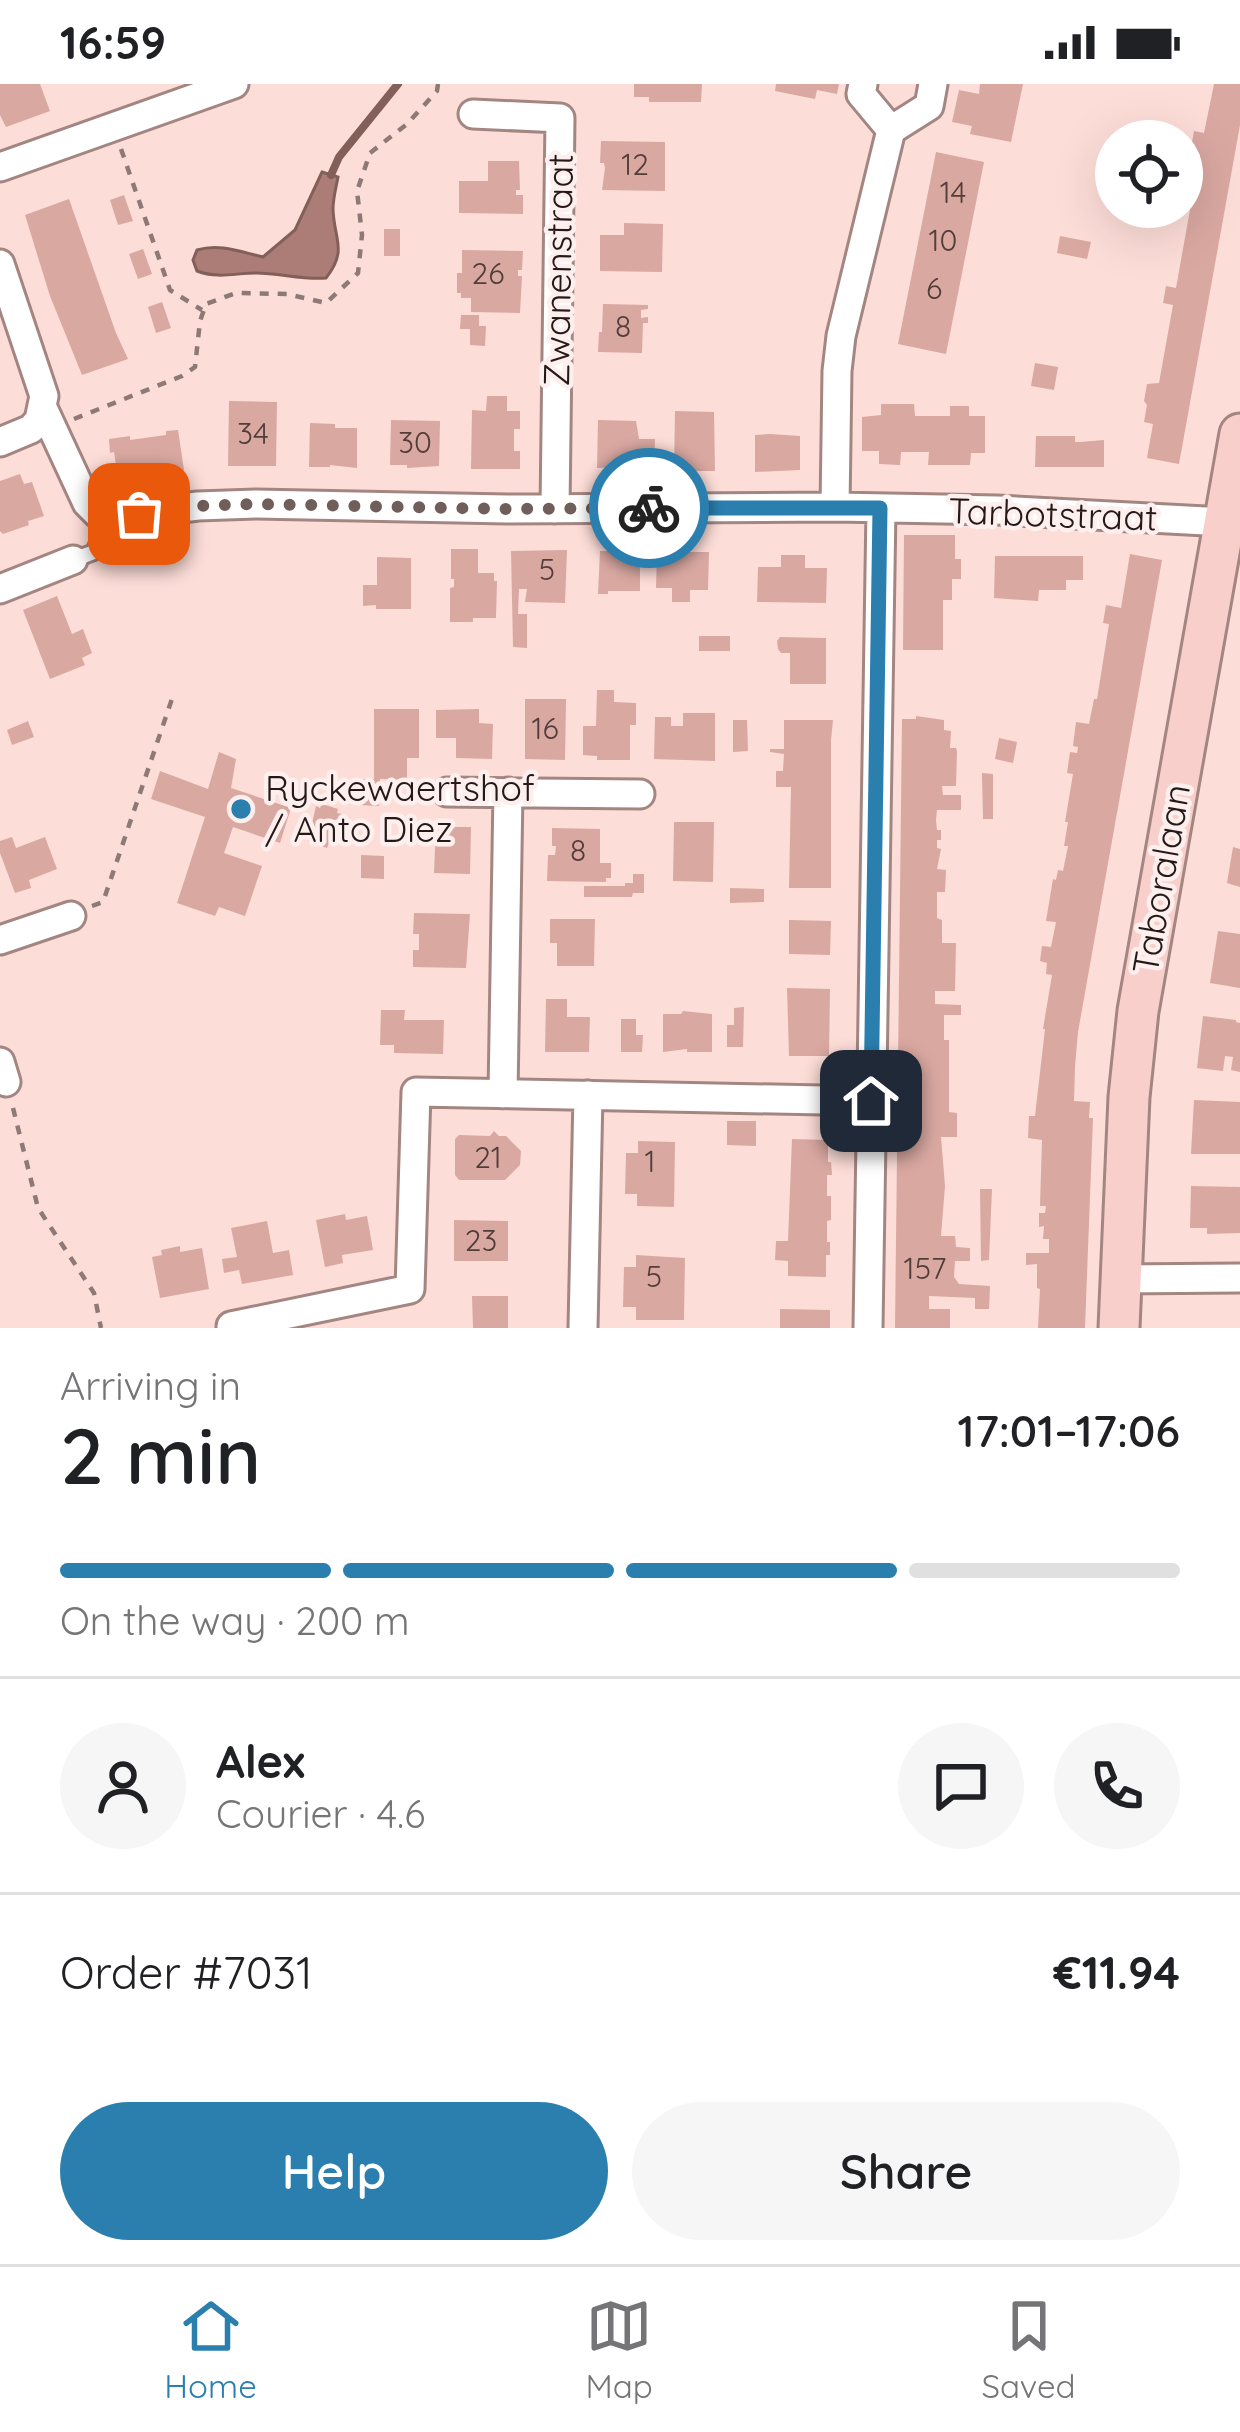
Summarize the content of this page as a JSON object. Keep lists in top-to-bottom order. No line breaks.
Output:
{"streets":{"street":["Zwanenstraat","Tarbotstraat","Taboralaan"]},"crossings":[["Tarbotstraat","Taboralaan"]],"places":["Ryckewaertshof / Anto Diez"],"house_numbers":["12","14","10","26","6","8","34","30","5","16","8","21","1","23","157","5"],"page":{"status":"16:59","heading":["2 min","Arriving in","17:01–17:06"],"panel":["Alex","Courier · 4.6","Order #7031","€11.94"],"bar":"On the way · 200 m","buttons":["Help","Share"],"tabs":["Home","Map","Saved"]}}
